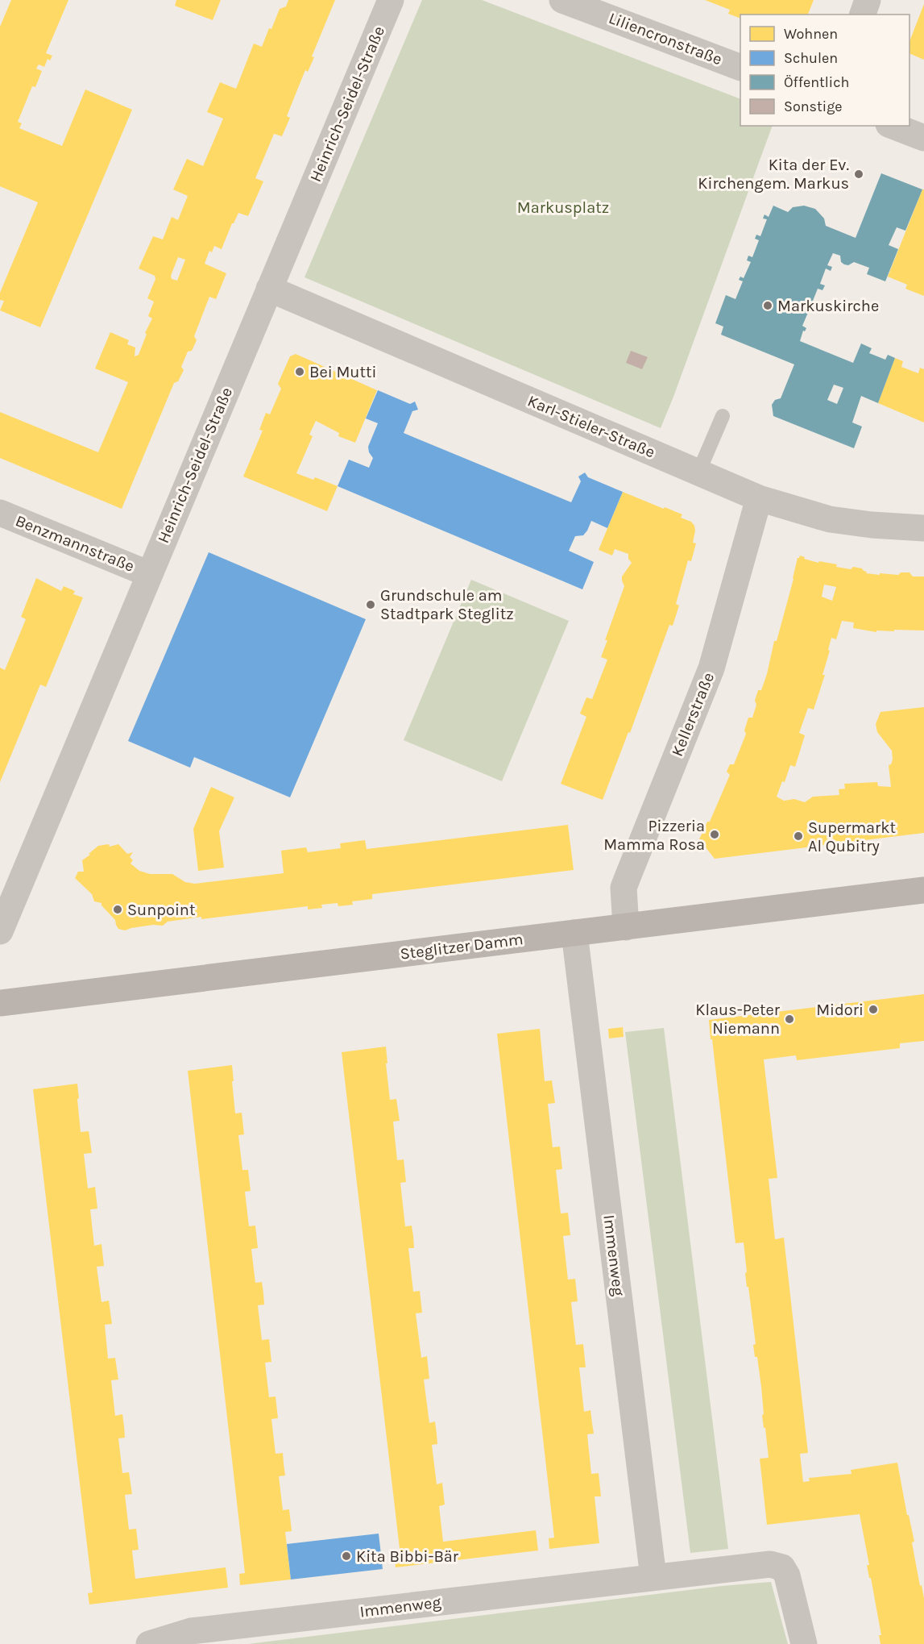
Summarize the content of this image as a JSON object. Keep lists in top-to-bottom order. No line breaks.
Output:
{"streets":{"main road":["Steglitzer Damm"],"street":["Liliencronstraße","Heinrich-Seidel-Straße","Karl-Stieler-Straße","Benzmannstraße","Kellerstraße","Immenweg"]},"crossings":[["Heinrich-Seidel-Straße","Karl-Stieler-Straße"],["Heinrich-Seidel-Straße","Benzmannstraße"],["Karl-Stieler-Straße","Kellerstraße"],["Kellerstraße","Steglitzer Damm"],["Steglitzer Damm","Immenweg"]],"parks":["Markusplatz"],"places":["Kita der Ev. Kirchengem. Markus","Markuskirche","Bei Mutti","Grundschule am Stadtpark Steglitz","Pizzeria Mamma Rosa","Supermarkt Al Qubitry","Sunpoint","Midori","Klaus-Peter Niemann","Kita Bibbi-Bär"],"legend":["Wohnen","Schulen","Öffentlich","Sonstige"]}
